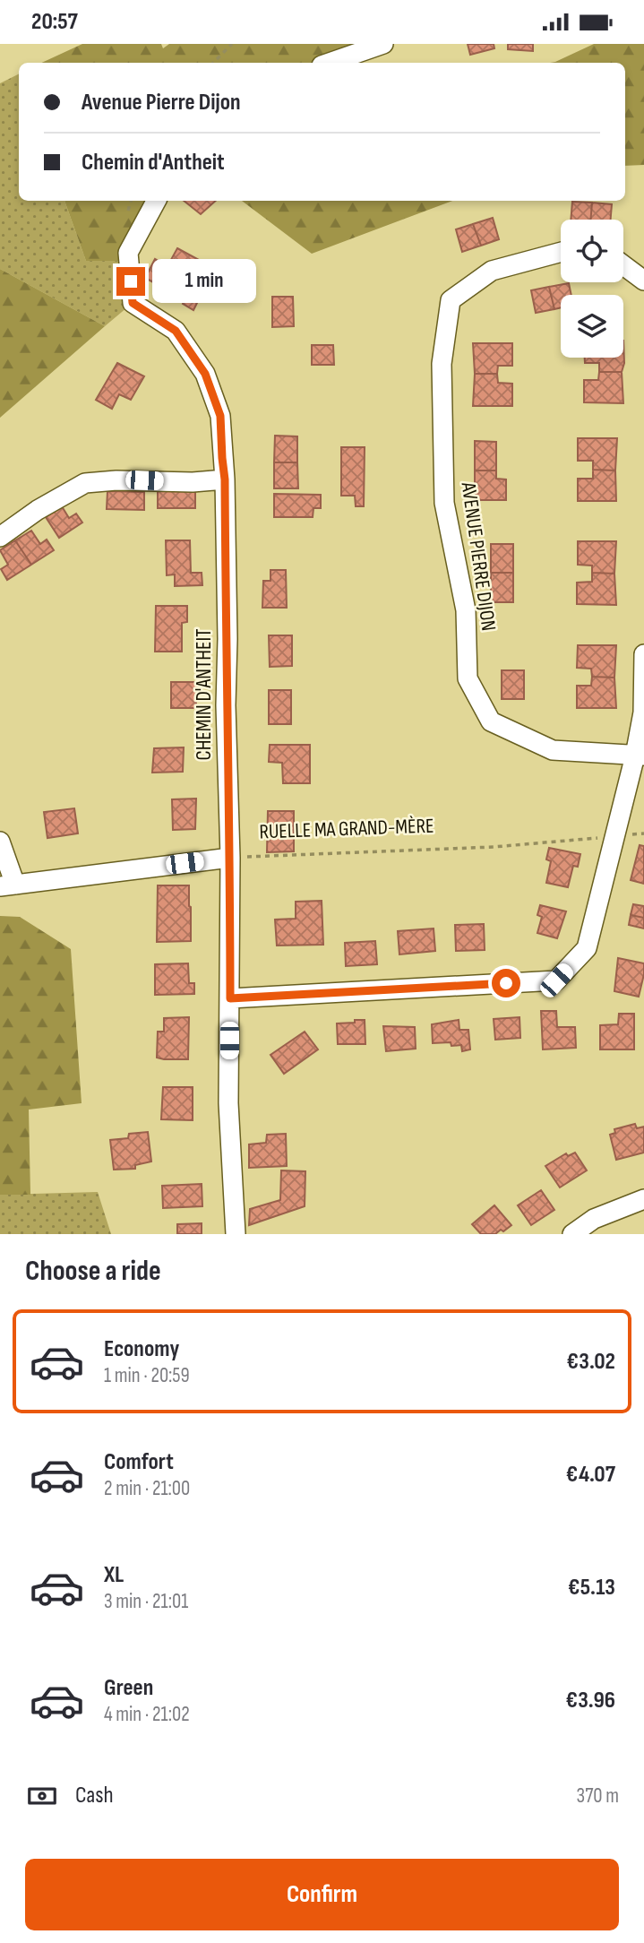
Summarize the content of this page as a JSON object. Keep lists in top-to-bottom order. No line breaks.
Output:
{"streets":{"street":["AVENUE PIERRE DIJON","CHEMIN D'ANTHEIT"],"path":["RUELLE MA GRAND-MÈRE"]},"crossings":[["CHEMIN D'ANTHEIT","RUELLE MA GRAND-MÈRE"]],"page":{"status":"20:57","banner":["Avenue Pierre Dijon","Chemin d'Antheit"],"bubble":"1 min","heading":"Choose a ride","list":[{"name":"Economy","note":"1 min · 20:59","value":"€3.02"},{"name":"Comfort","note":"2 min · 21:00","value":"€4.07"},{"name":"XL","note":"3 min · 21:01","value":"€5.13"},{"name":"Green","note":"4 min · 21:02","value":"€3.96"}],"pay":["Cash","370 m"],"buttons":"Confirm"}}
